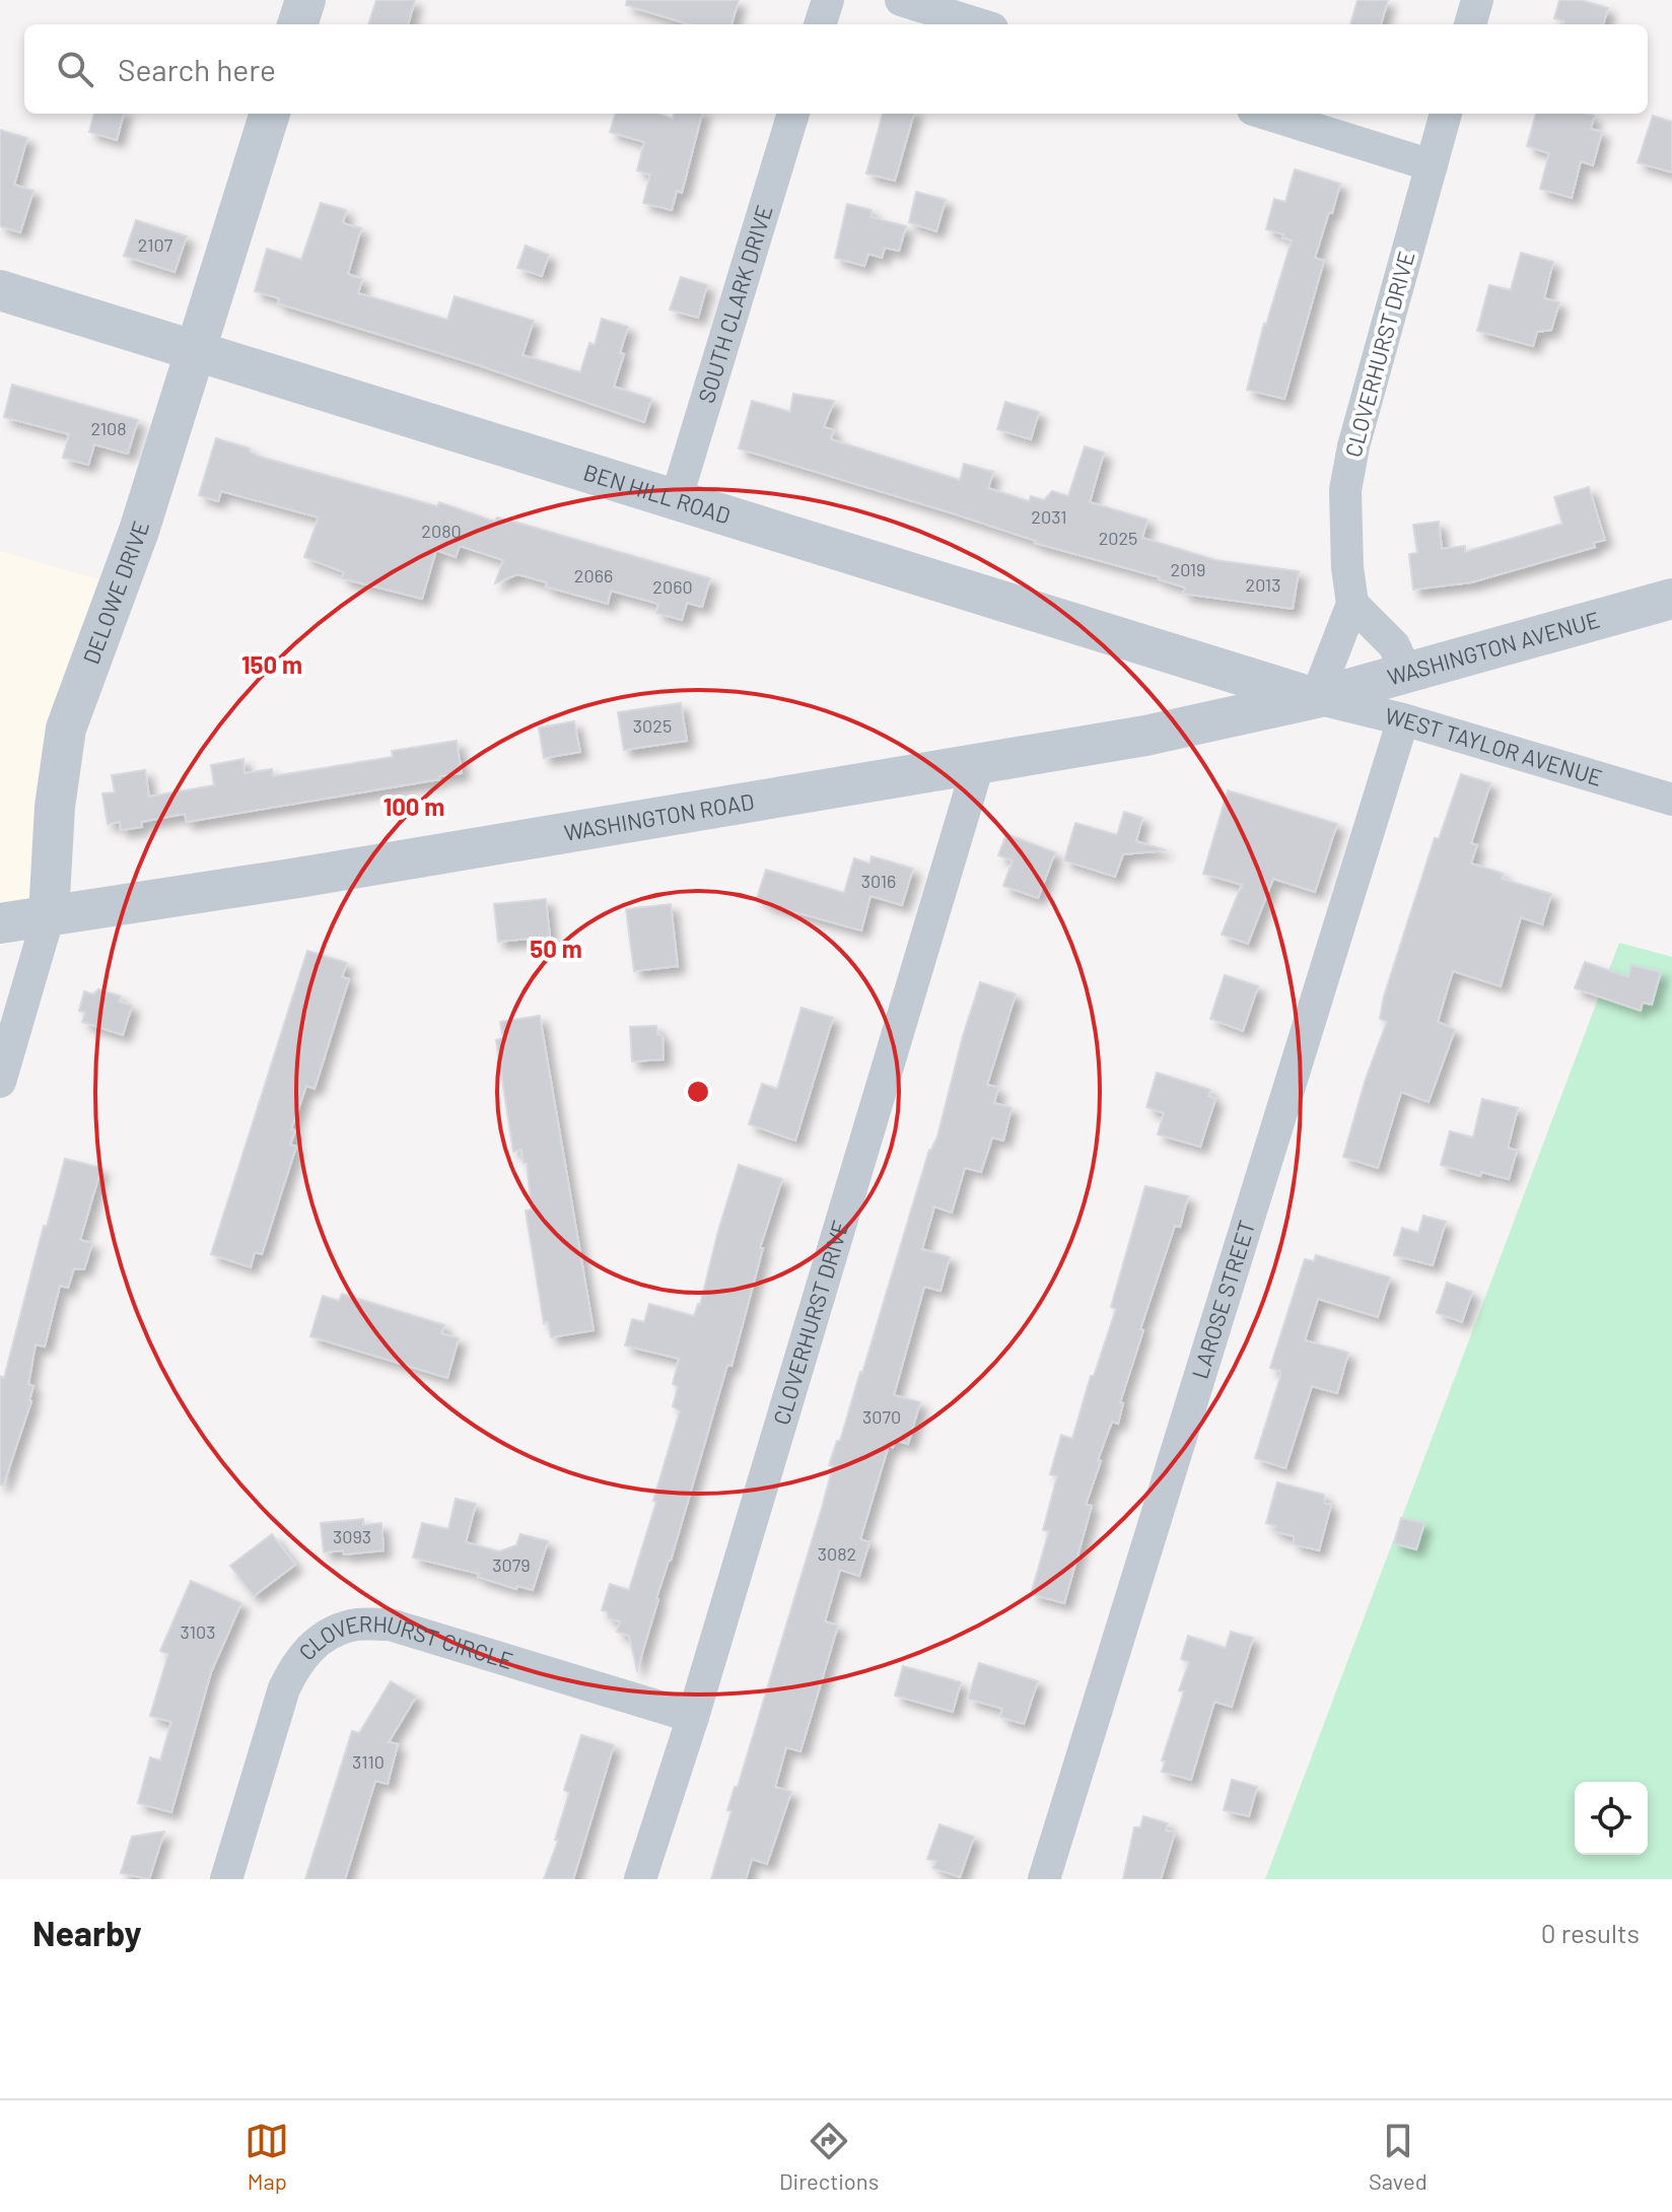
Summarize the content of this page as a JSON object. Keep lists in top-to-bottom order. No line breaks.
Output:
{"streets":{"street":["SOUTH CLARK DRIVE","CLOVERHURST DRIVE","BEN HILL ROAD","DELOWE DRIVE","WASHINGTON AVENUE","WEST TAYLOR AVENUE","WASHINGTON ROAD","LAROSE STREET","CLOVERHURST CIRCLE"]},"crossings":[["SOUTH CLARK DRIVE","BEN HILL ROAD"],["CLOVERHURST DRIVE","BEN HILL ROAD"],["CLOVERHURST DRIVE","WASHINGTON AVENUE"],["CLOVERHURST DRIVE","WEST TAYLOR AVENUE"],["CLOVERHURST DRIVE","WASHINGTON ROAD"],["CLOVERHURST DRIVE","CLOVERHURST CIRCLE"],["BEN HILL ROAD","DELOWE DRIVE"],["BEN HILL ROAD","WASHINGTON AVENUE"],["BEN HILL ROAD","WEST TAYLOR AVENUE"],["BEN HILL ROAD","WASHINGTON ROAD"],["DELOWE DRIVE","WASHINGTON ROAD"],["WASHINGTON AVENUE","WEST TAYLOR AVENUE"],["WASHINGTON AVENUE","WASHINGTON ROAD"],["WEST TAYLOR AVENUE","WASHINGTON ROAD"],["WEST TAYLOR AVENUE","LAROSE STREET"]],"house_numbers":["2107","2108","2031","2080","2025","2019","2066","2013","2060","3025","3016","3070","3093","3082","3079","3103","3110"],"page":{"search":"Search here","heading":["Nearby","0 results"],"nav":["Map","Directions","Saved"]},"rings":["150 m","100 m","50 m"]}
